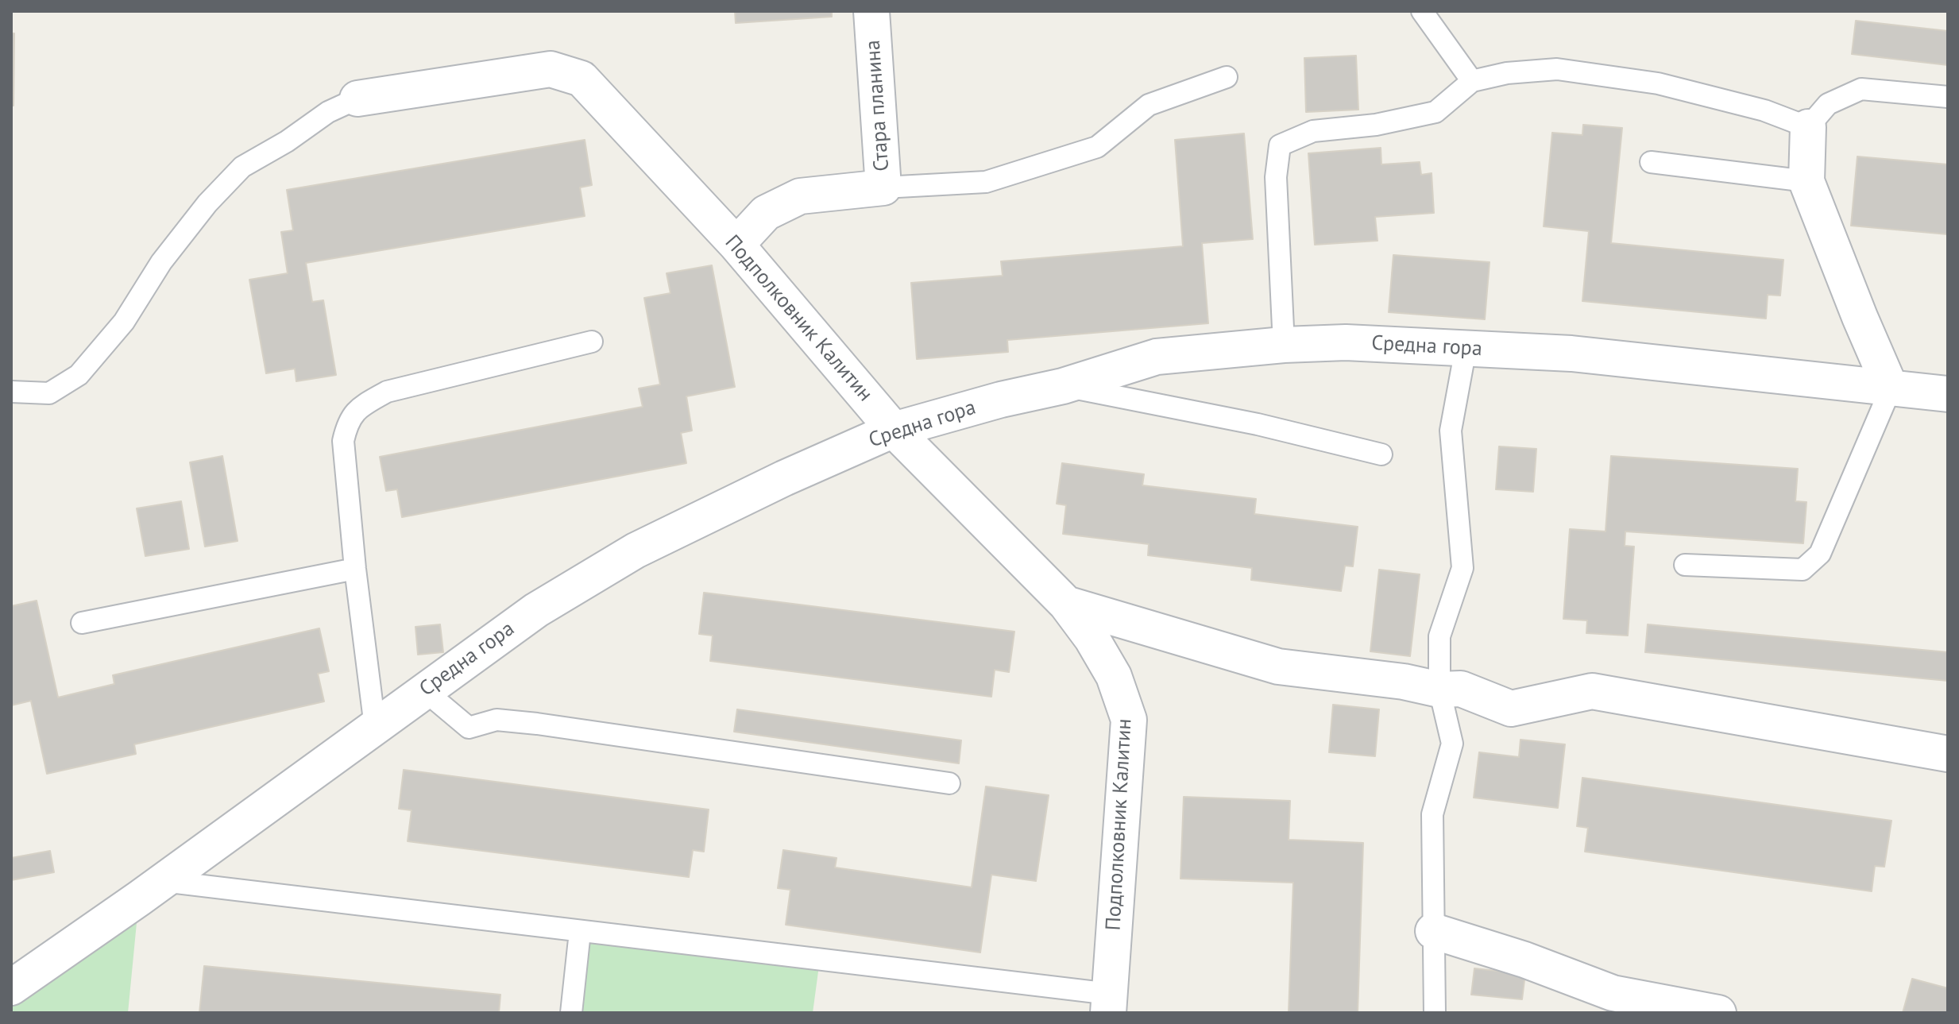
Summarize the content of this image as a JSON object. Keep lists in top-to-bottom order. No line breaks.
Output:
{"streets":{"street":["Стара планина","Подполковник Калитин","Средна гора"]},"crossings":[["Стара планина","Подполковник Калитин"],["Подполковник Калитин","Средна гора"]]}
